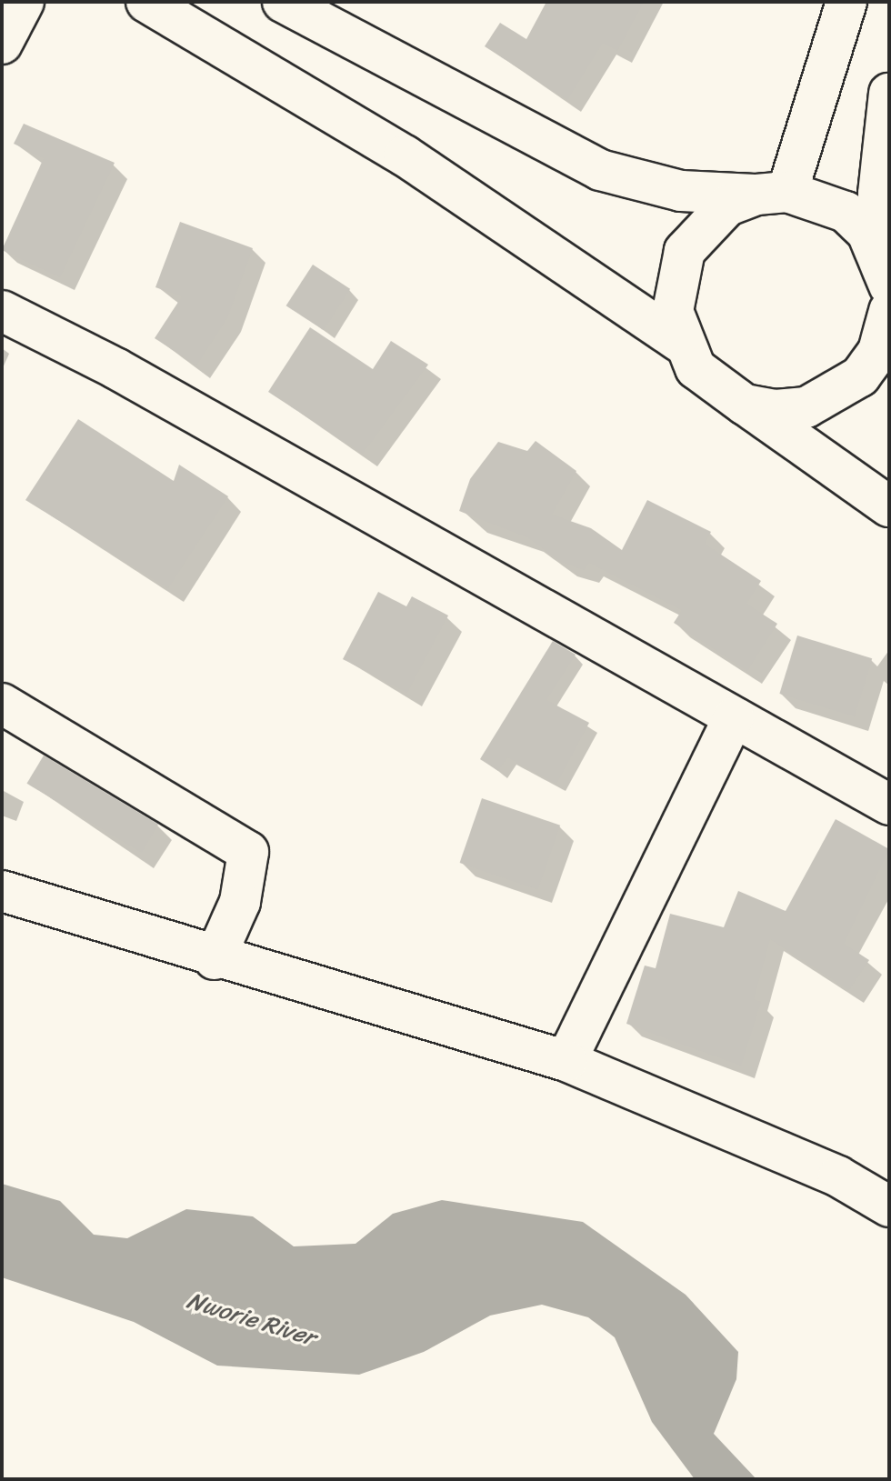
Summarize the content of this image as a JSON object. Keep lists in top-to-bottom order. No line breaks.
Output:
{"water":["Nworie River"]}
